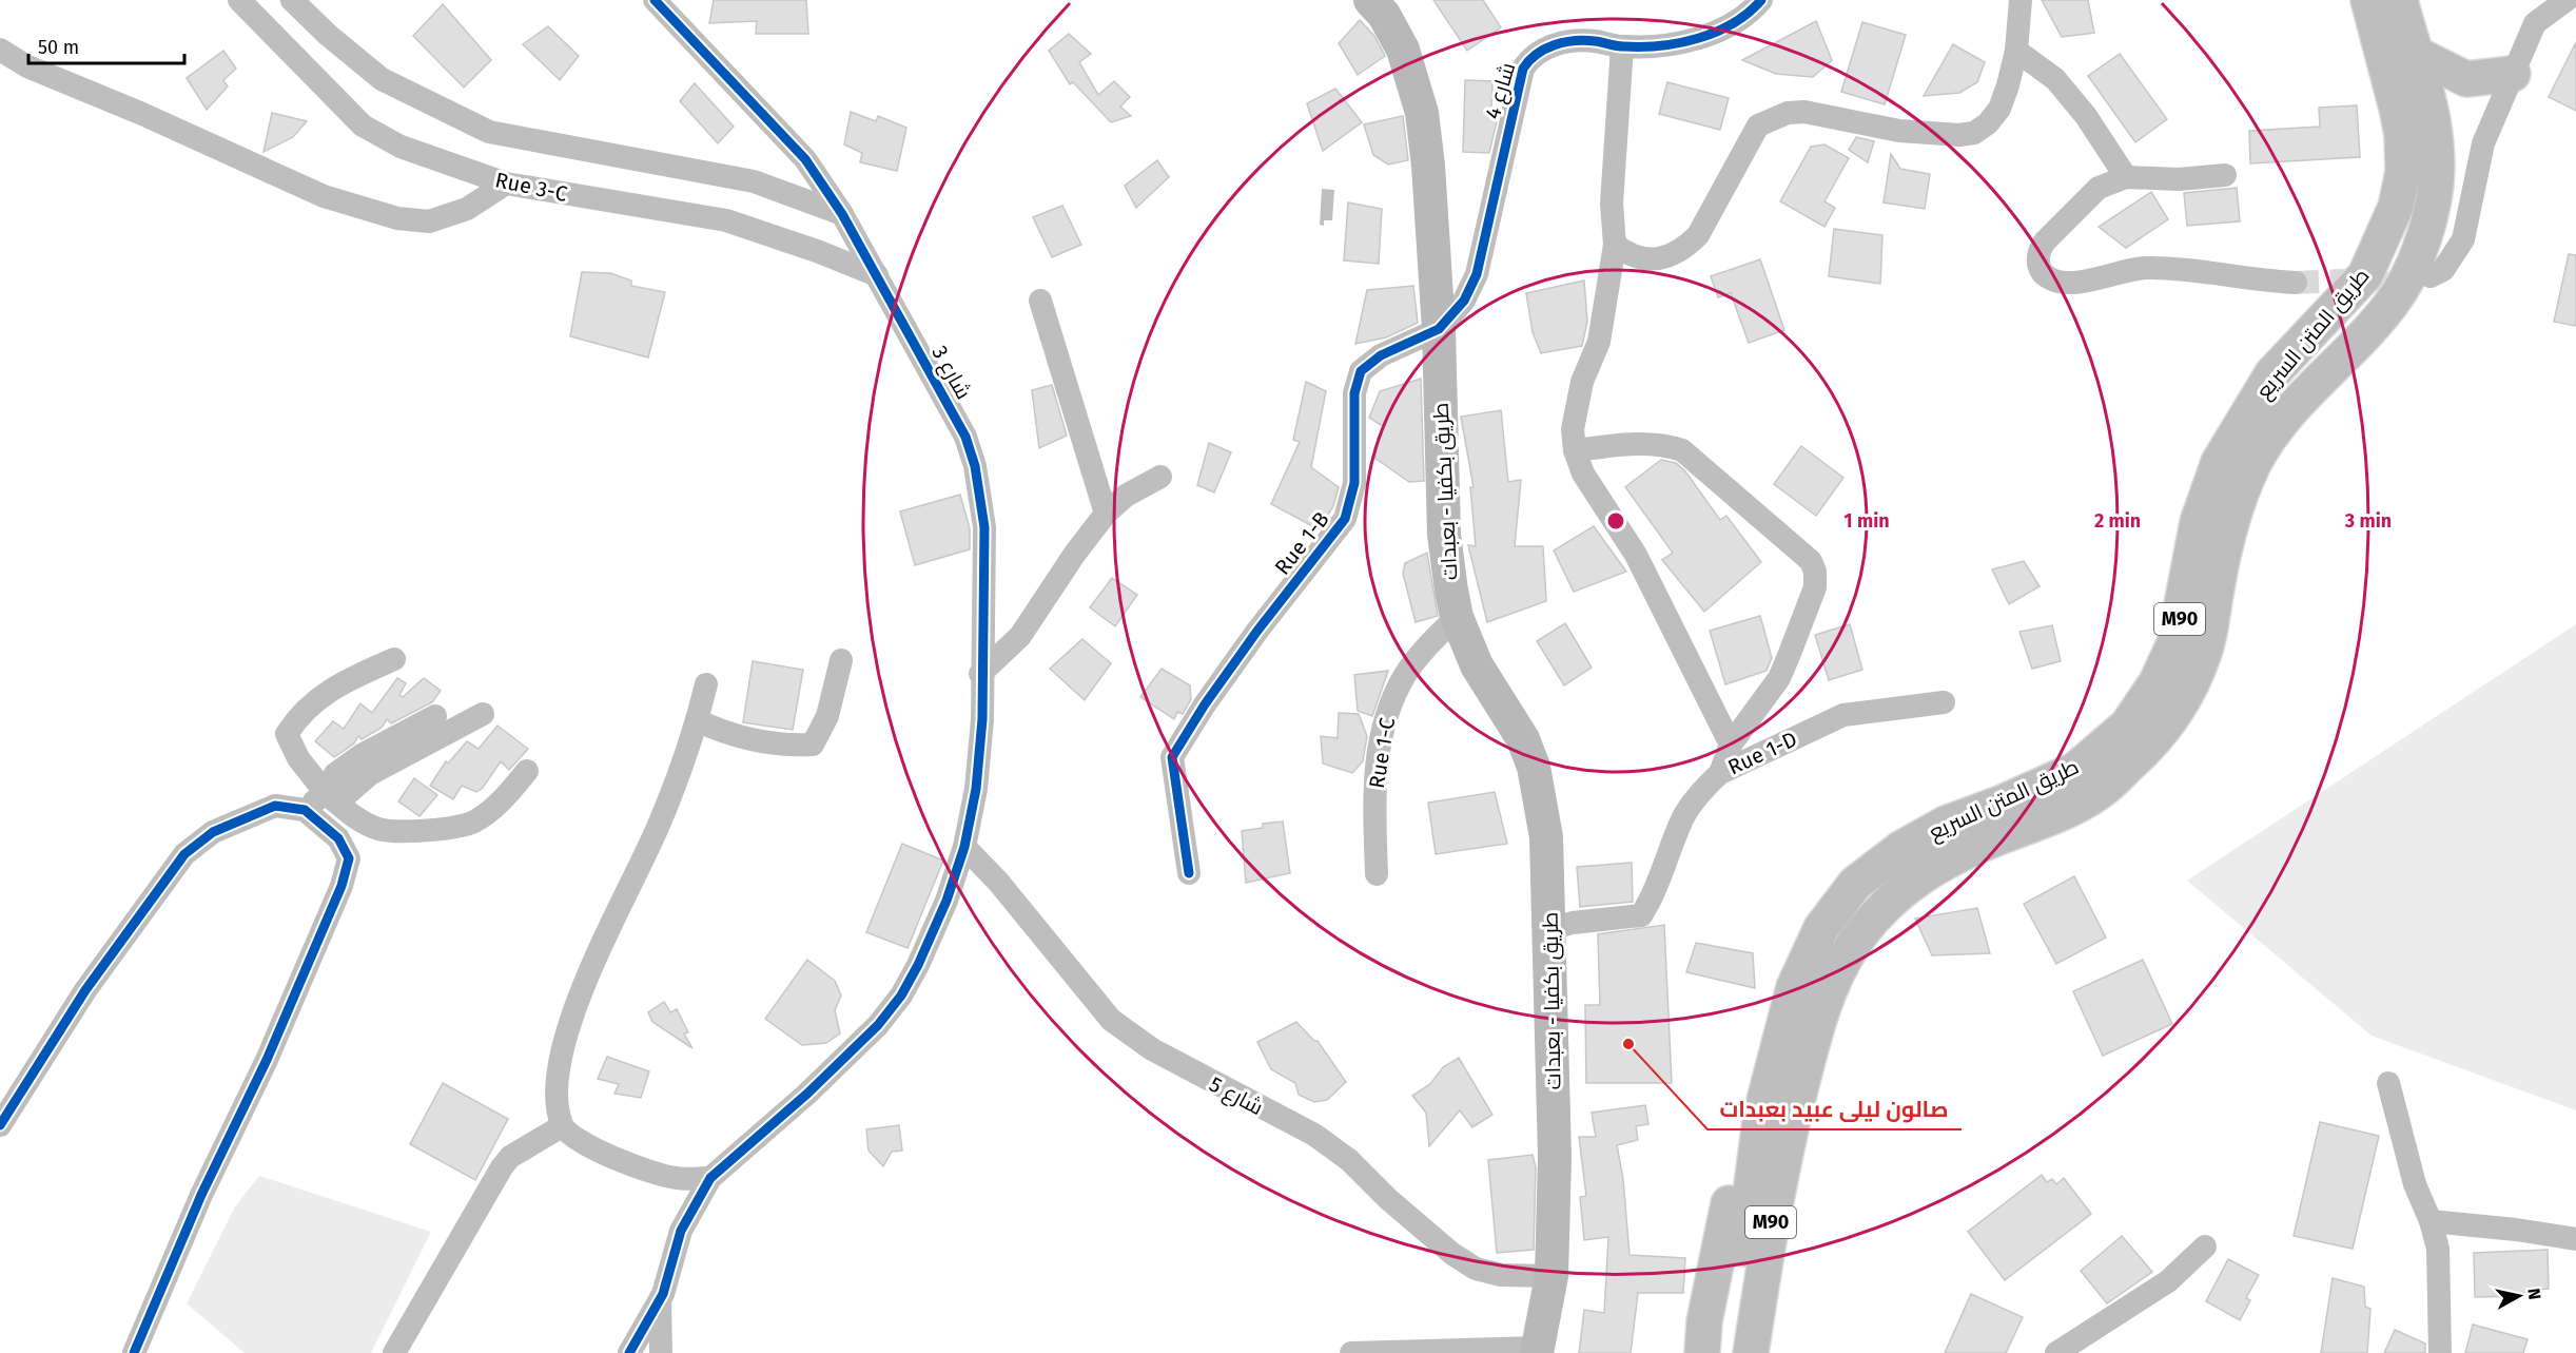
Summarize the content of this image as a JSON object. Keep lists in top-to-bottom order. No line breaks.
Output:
{"streets":{"highway":["طريق المتن السريع","M90"],"main road":["طريق بكفيا - بعبدات"],"street":["شارع 4","Rue 3-C","شارع 3","Rue 1-B","Rue 1-C","Rue 1-D","شارع 5"]},"crossings":[["شارع 4","طريق بكفيا - بعبدات"],["شارع 4","Rue 1-B"],["Rue 3-C","شارع 3"],["طريق المتن السريع","M90"],["شارع 3","شارع 5"],["طريق بكفيا - بعبدات","Rue 1-B"],["طريق بكفيا - بعبدات","Rue 1-C"],["طريق بكفيا - بعبدات","Rue 1-D"],["طريق بكفيا - بعبدات","شارع 5"]],"places":["صالون ليلى عبيد بعبدات"],"scale_bar":"50 m","north":"right","rings":["1 min","2 min","3 min"]}
